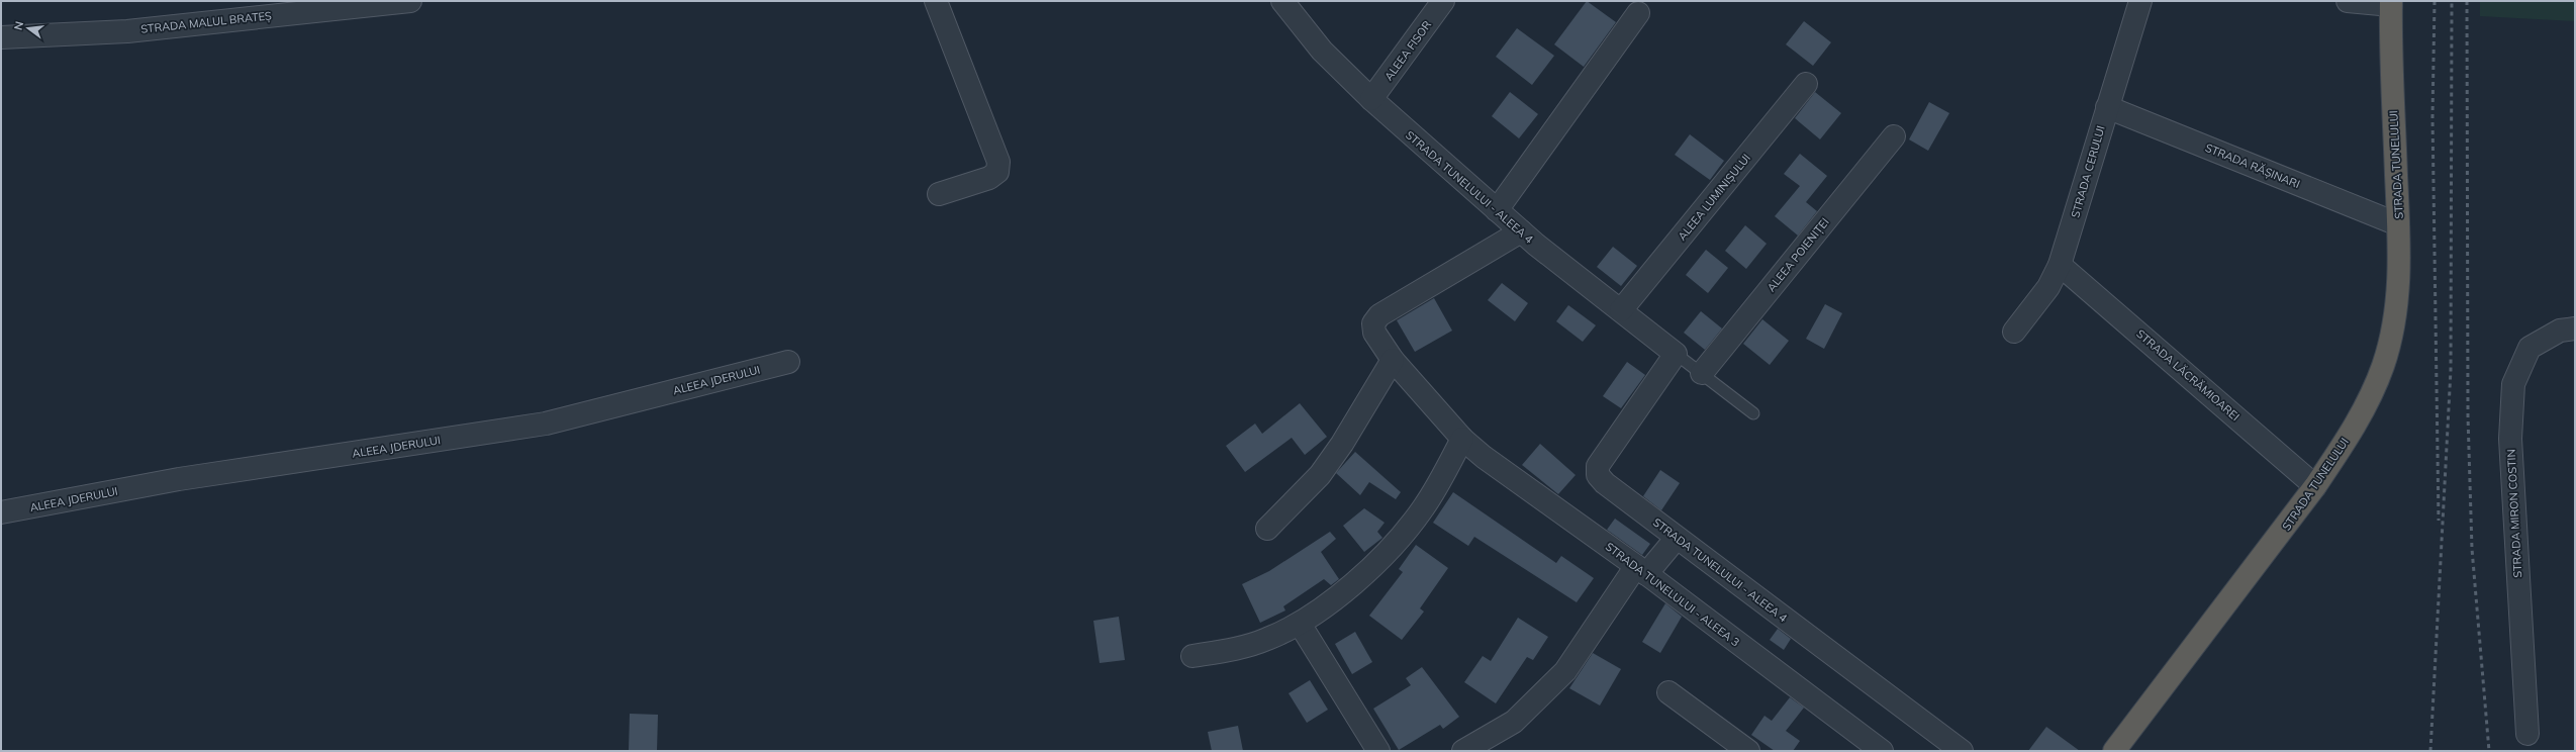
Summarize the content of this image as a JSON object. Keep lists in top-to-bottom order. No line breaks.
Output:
{"streets":{"highway":["STRADA TUNELULUI"],"street":["STRADA MALUL BRATEȘ","ALEEA FISOR","STRADA RĂȘINARI","STRADA CERULUI","STRADA TUNELULUI - ALEEA 4","ALEEA LUMINIȘULUI","ALEEA POIENIȚEI","STRADA LĂCRĂMIOAREI","ALEEA JDERULUI","STRADA MIRON COSTIN","STRADA TUNELULUI - ALEEA 3"]},"crossings":[["ALEEA FISOR","STRADA TUNELULUI - ALEEA 4"],["STRADA TUNELULUI","STRADA RĂȘINARI"],["STRADA TUNELULUI","STRADA LĂCRĂMIOAREI"],["STRADA RĂȘINARI","STRADA CERULUI"],["STRADA CERULUI","STRADA LĂCRĂMIOAREI"],["STRADA TUNELULUI - ALEEA 4","ALEEA LUMINIȘULUI"],["STRADA TUNELULUI - ALEEA 4","ALEEA POIENIȚEI"],["STRADA TUNELULUI - ALEEA 4","STRADA TUNELULUI - ALEEA 3"]],"north":"left"}
